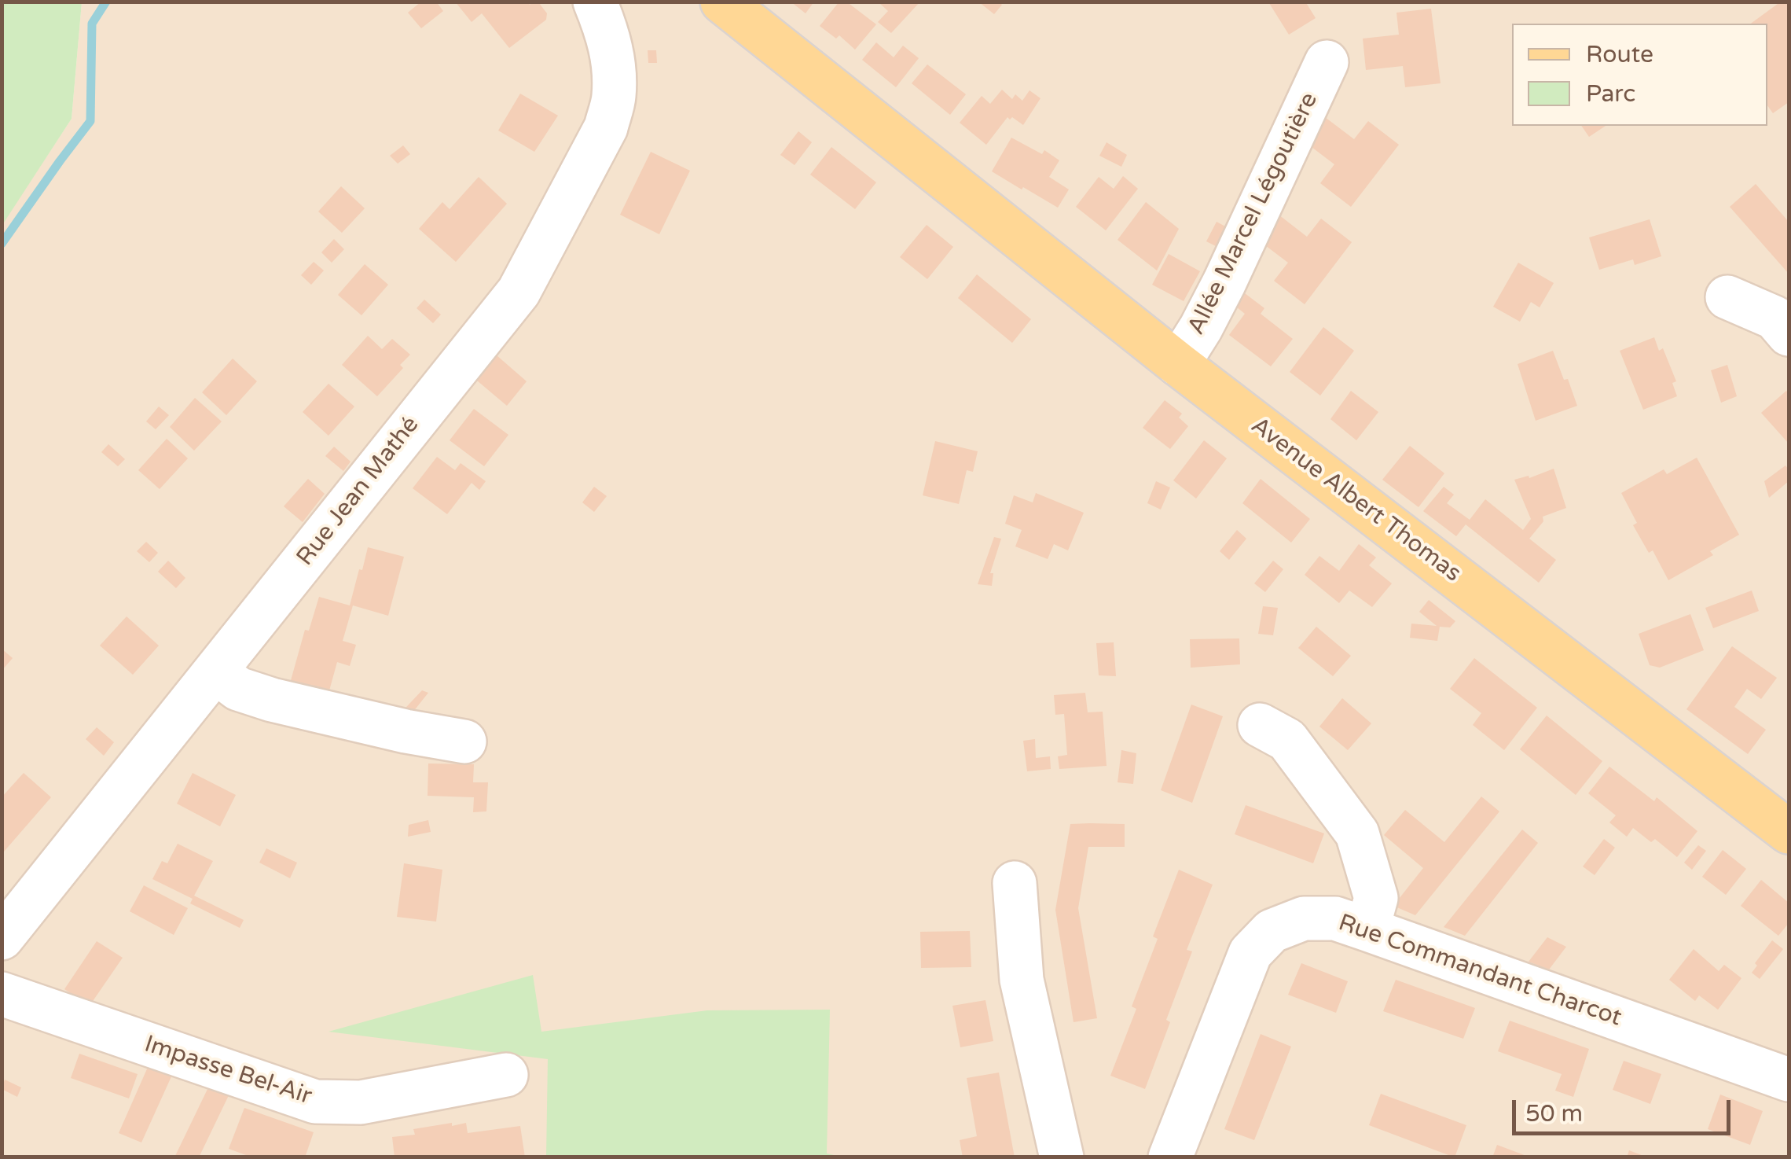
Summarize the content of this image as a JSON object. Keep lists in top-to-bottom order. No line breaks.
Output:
{"streets":{"main road":["Avenue Albert Thomas"],"street":["Allée Marcel Légoutière","Rue Jean Mathé","Rue Commandant Charcot","Impasse Bel-Air"]},"crossings":[["Allée Marcel Légoutière","Avenue Albert Thomas"]],"legend":["Route","Parc"],"scale_bar":"50 m"}
